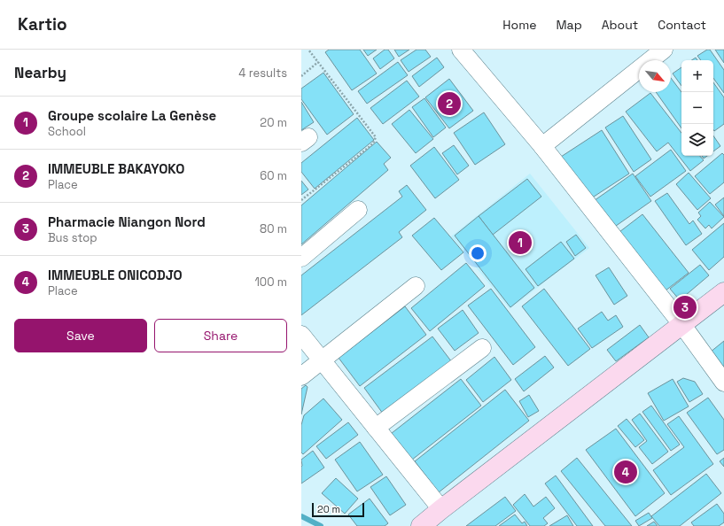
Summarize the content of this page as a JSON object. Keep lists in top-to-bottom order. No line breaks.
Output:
{"scale_bar":"20 m","north":"bottom right","page":{"header":"Kartio","nav":["Home","Map","About","Contact"],"heading":["Nearby","4 results"],"map_buttons":["+","−"],"pins":["2","1","3","4"],"list":[{"mark":"1","name":"Groupe scolaire La Genèse","note":"School","value":"20 m"},{"mark":"2","name":"IMMEUBLE BAKAYOKO","note":"Place","value":"60 m"},{"mark":"3","name":"Pharmacie Niangon Nord","note":"Bus stop","value":"80 m"},{"mark":"4","name":"IMMEUBLE ONICODJO","note":"Place","value":"100 m"}],"buttons":["Save","Share"],"scale":"20 m"}}
